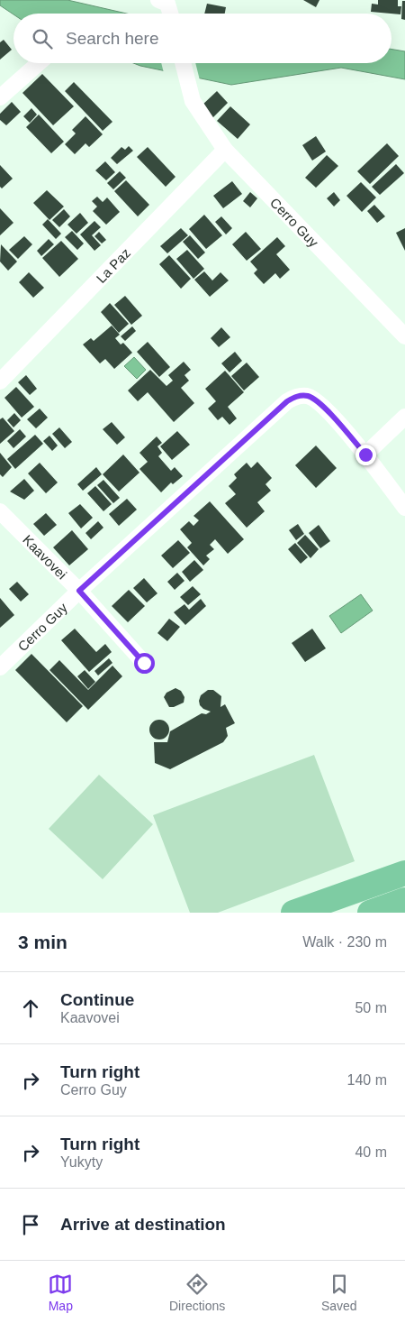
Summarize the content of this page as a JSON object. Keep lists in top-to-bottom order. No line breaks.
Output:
{"streets":{"street":["Cerro Guy","La Paz","Kaavovei"]},"crossings":[["Cerro Guy","La Paz"],["Cerro Guy","Kaavovei"]],"page":{"search":"Search here","heading":["3 min","Walk · 230 m"],"list":[["Continue","Kaavovei","50 m"],["Turn right","Cerro Guy","140 m"],["Turn right","Yukyty","40 m"],"Arrive at destination"],"nav":["Map","Directions","Saved"]}}
